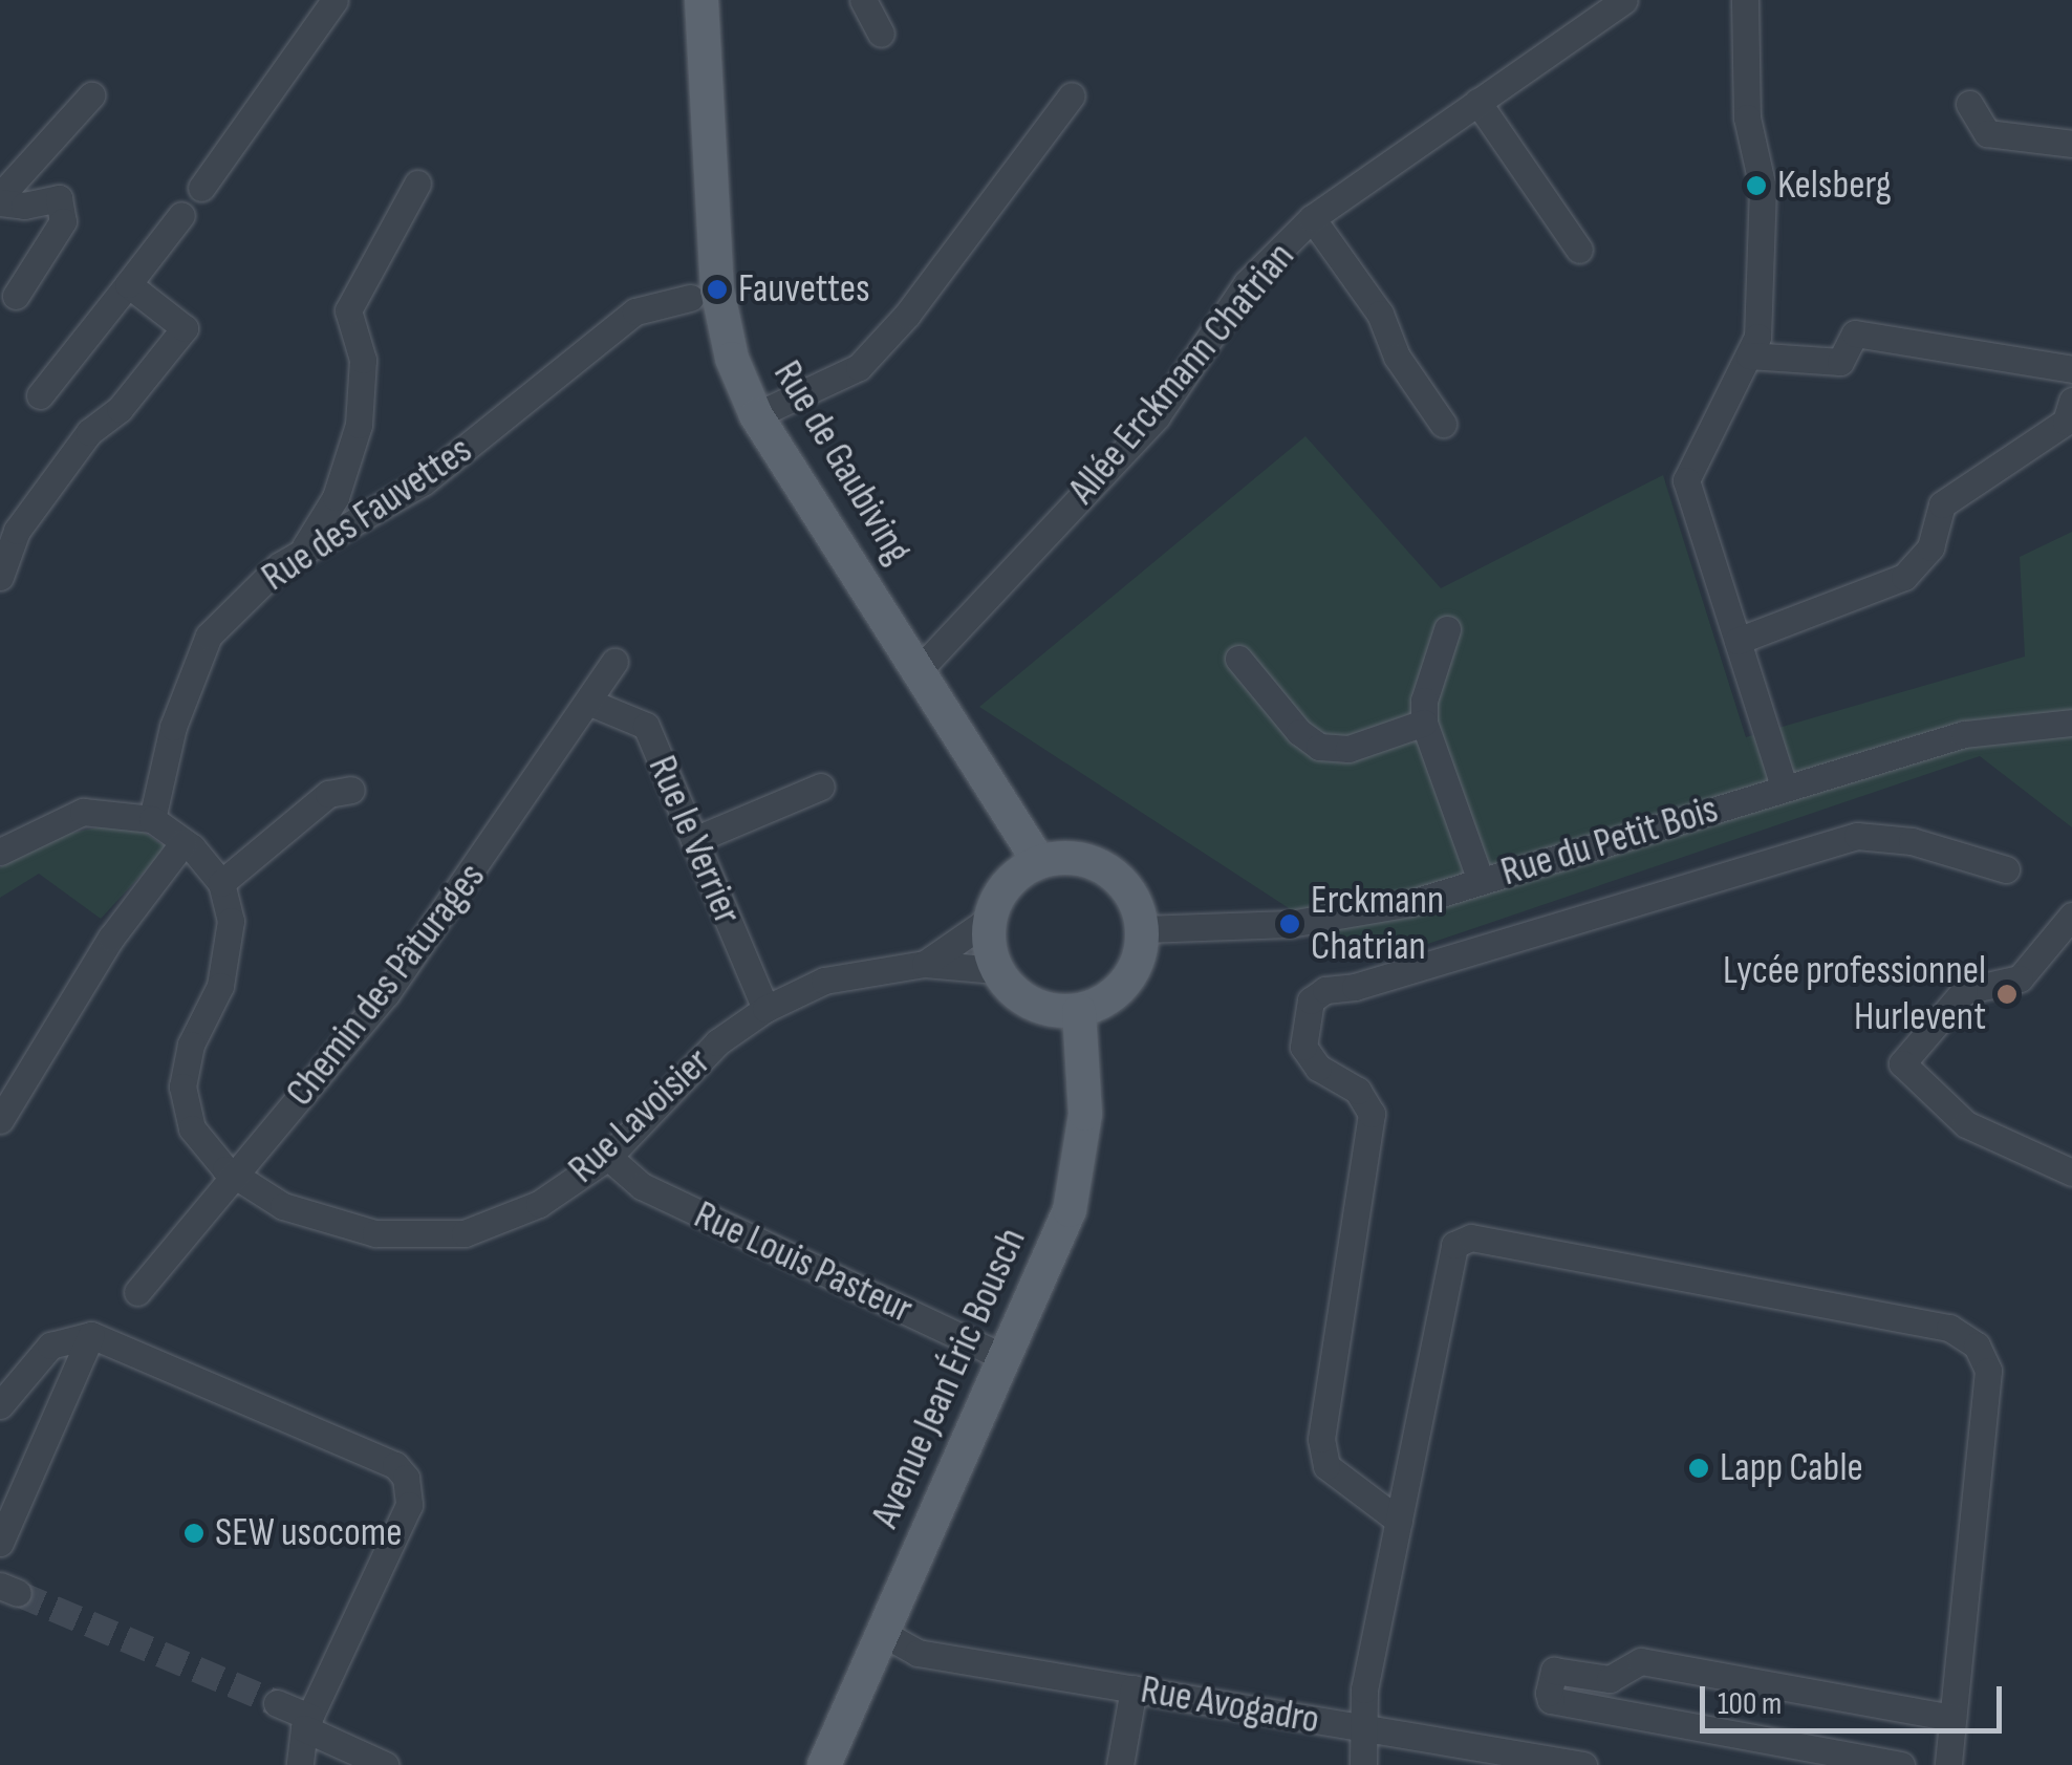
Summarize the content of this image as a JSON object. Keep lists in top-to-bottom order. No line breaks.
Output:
{"streets":{"main road":["Rue de Gaubiving","Avenue Jean Éric Bousch"],"street":["Allée Erckmann Chatrian","Rue des Fauvettes","Rue le Verrier","Rue du Petit Bois","Chemin des Pâturages","Rue Lavoisier","Rue Louis Pasteur","Rue Avogadro"]},"crossings":[["Allée Erckmann Chatrian","Rue de Gaubiving"],["Rue de Gaubiving","Rue du Petit Bois"],["Rue de Gaubiving","Rue Lavoisier"],["Rue de Gaubiving","Avenue Jean Éric Bousch"],["Rue le Verrier","Chemin des Pâturages"],["Rue le Verrier","Rue Lavoisier"],["Rue du Petit Bois","Rue Lavoisier"],["Rue du Petit Bois","Avenue Jean Éric Bousch"],["Chemin des Pâturages","Rue Lavoisier"],["Rue Lavoisier","Rue Louis Pasteur"],["Rue Lavoisier","Avenue Jean Éric Bousch"],["Rue Louis Pasteur","Avenue Jean Éric Bousch"],["Avenue Jean Éric Bousch","Rue Avogadro"]],"places":["Kelsberg","Fauvettes","Erckmann Chatrian","Lycée professionnel Hurlevent","Lapp Cable","SEW usocome"],"scale_bar":"100 m"}
